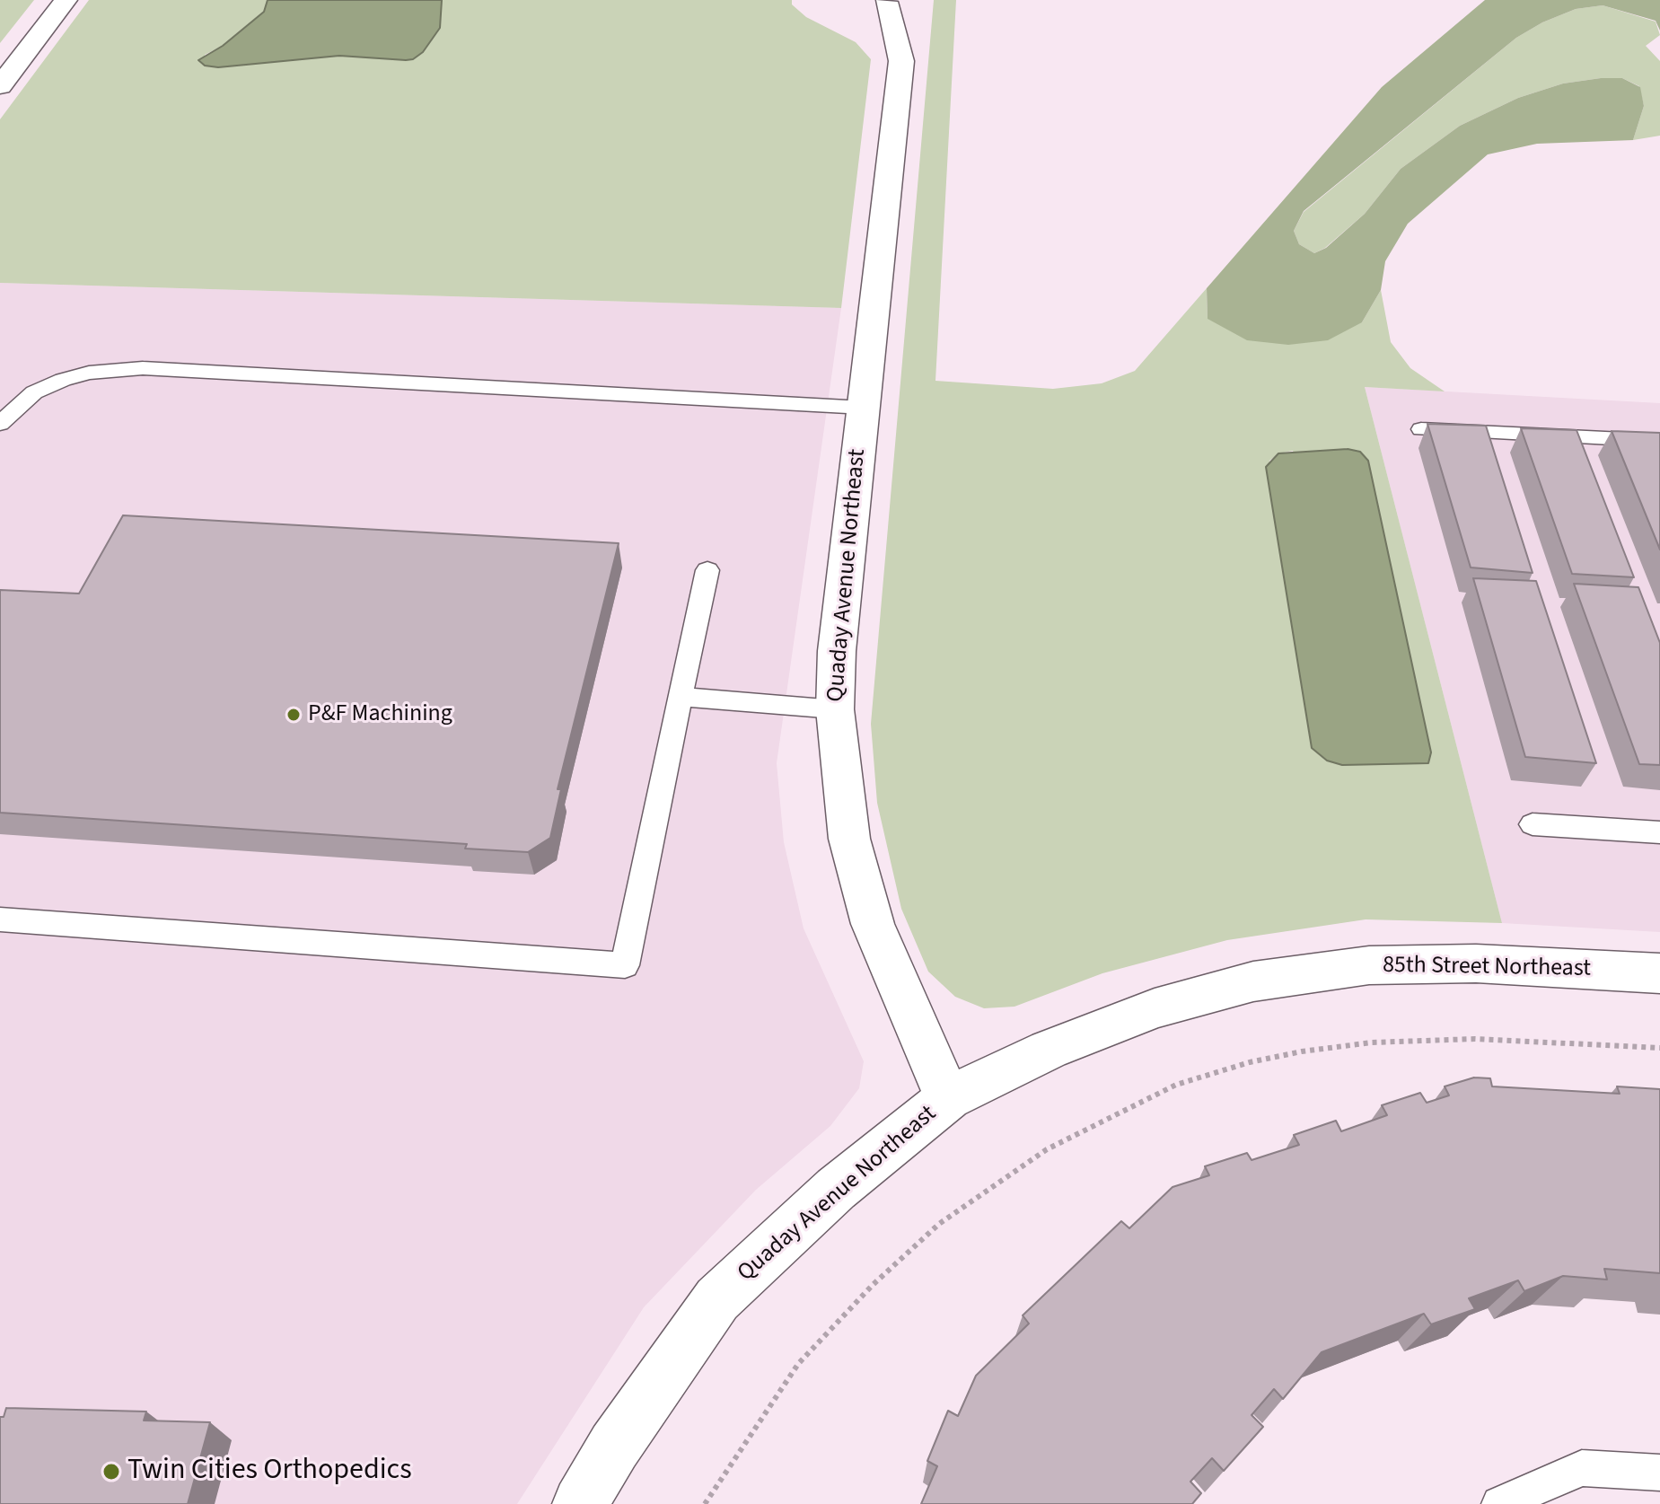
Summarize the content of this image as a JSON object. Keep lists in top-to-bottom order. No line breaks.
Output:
{"streets":{"main road":["Quaday Avenue Northeast","85th Street Northeast"]},"crossings":[["Quaday Avenue Northeast","85th Street Northeast"]],"places":["P&F Machining","Twin Cities Orthopedics"]}
